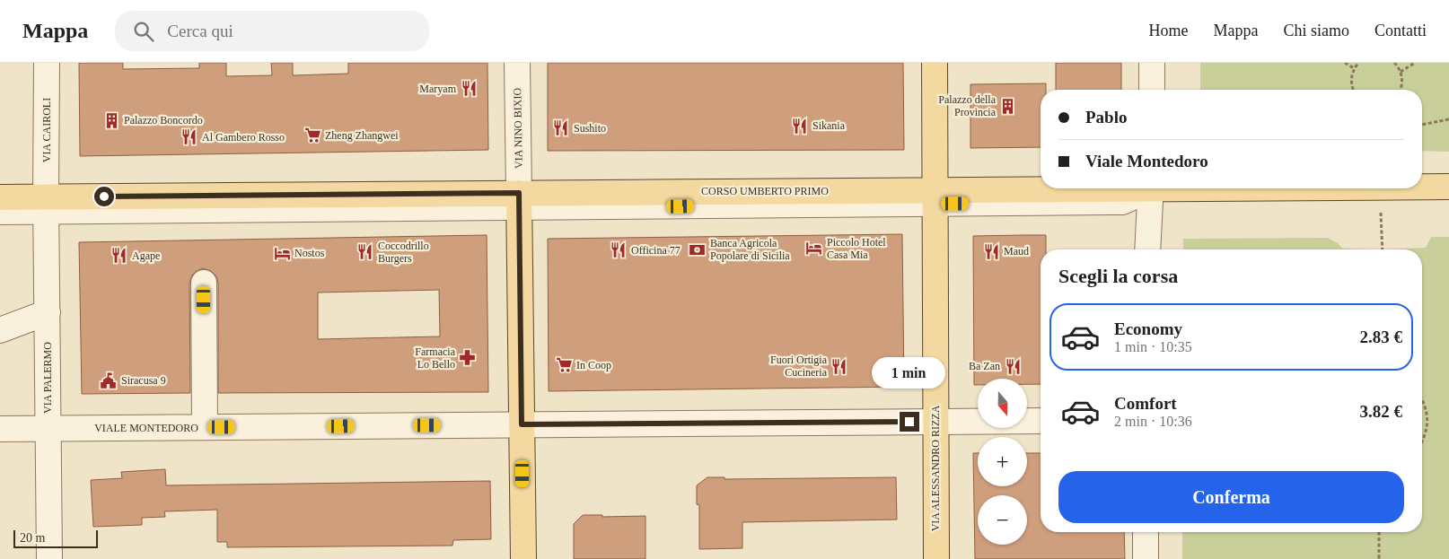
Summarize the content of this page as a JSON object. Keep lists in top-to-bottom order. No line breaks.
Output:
{"streets":{"main road":["VIA ALESSANDRO RIZZA"],"street":["VIA NINO BIXIO","VIA CAIROLI","VIA PALERMO","VIALE MONTEDORO"]},"crossings":[["VIA CAIROLI","VIA PALERMO"],["VIA PALERMO","VIALE MONTEDORO"],["VIALE MONTEDORO","VIA ALESSANDRO RIZZA"]],"places":{"restaurant":["Maryam","Sikania","Sushito","Al Gambero Rosso","Officina 77","Maud","Coccodrillo Burgers","Agape","Fuori Ortigia Cucineria","Ba Zan"],"building":["Palazzo della Provincia","Palazzo Boncordo"],"supermarket":["Zheng Zhangwei","In Coop"],"hotel":["Piccolo Hotel Casa Mia","Nostos"],"bank":["Banca Agricola Popolare di Sicilia"],"pharmacy":["Farmacia Lo Bello"],"public building":["Siracusa 9"]},"scale_bar":"20 m","north":"bottom","page":{"header":"Mappa","search":"Cerca qui","nav":["Home","Mappa","Chi siamo","Contatti"],"banner":["Pablo","Viale Montedoro"],"heading":"Scegli la corsa","list":[{"name":"Economy","note":"1 min · 10:35","value":"2.83 €"},{"name":"Comfort","note":"2 min · 10:36","value":"3.82 €"}],"bubble":"1 min","map_buttons":["+","−"],"buttons":"Conferma","scale":"20 m"}}
